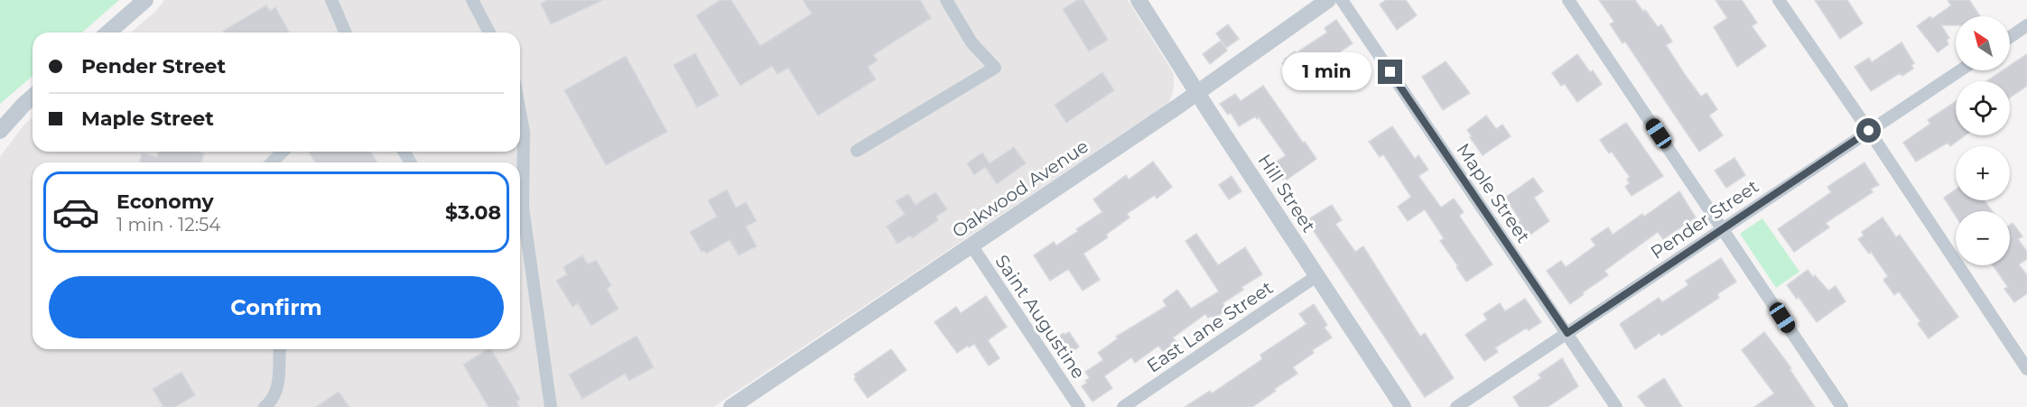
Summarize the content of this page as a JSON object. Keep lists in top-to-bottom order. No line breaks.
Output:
{"streets":{"street":["Oakwood Avenue","Hill Street","Maple Street","Pender Street","Saint Augustine","East Lane Street"]},"crossings":[["Oakwood Avenue","Hill Street"],["Oakwood Avenue","Saint Augustine"],["Hill Street","East Lane Street"],["Maple Street","Pender Street"]],"north":"top left","page":{"map_buttons":["+","−"],"banner":["Pender Street","Maple Street"],"bubble":"1 min","list":[{"name":"Economy","note":"1 min · 12:54","value":"$3.08"}],"buttons":"Confirm"}}
